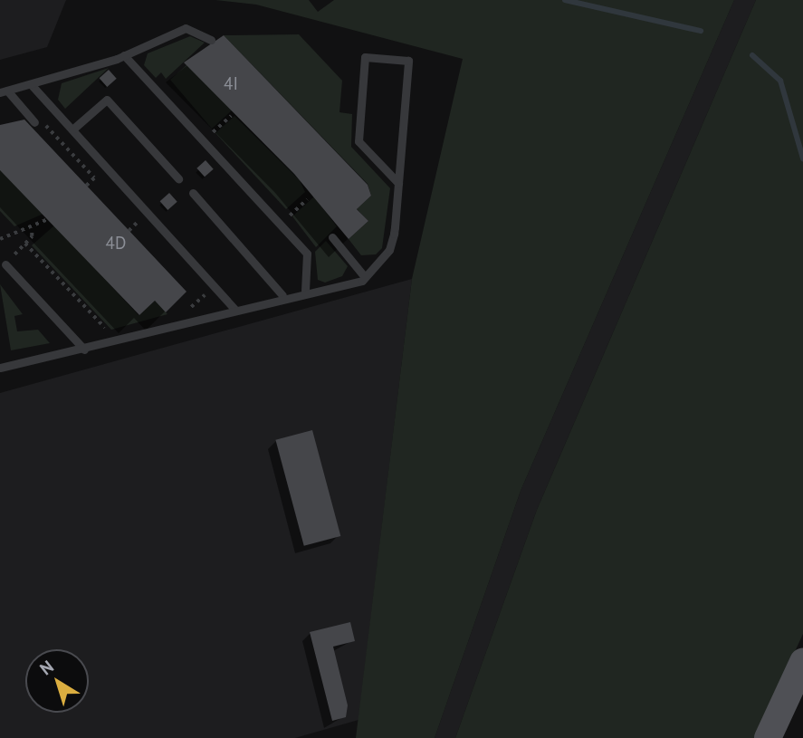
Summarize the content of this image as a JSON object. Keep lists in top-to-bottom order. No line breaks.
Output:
{"house_numbers":["4I","4D"],"north":"top left"}
